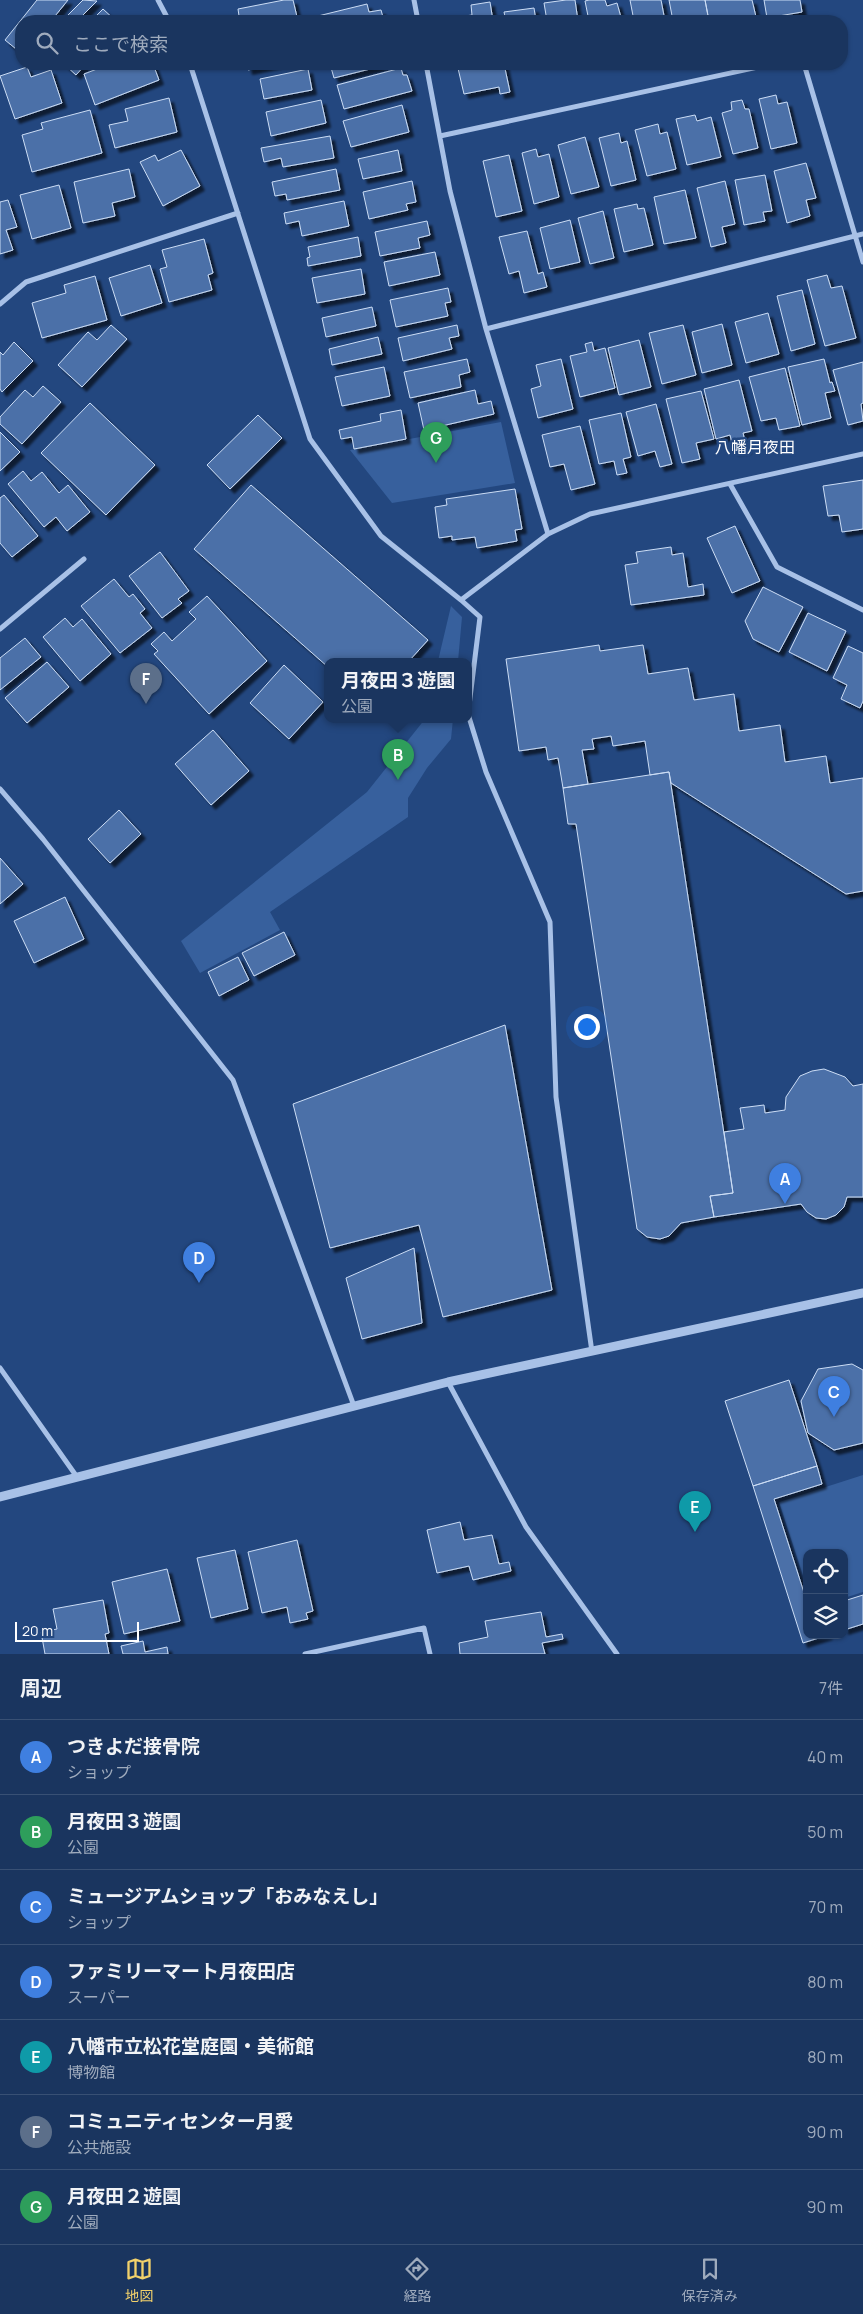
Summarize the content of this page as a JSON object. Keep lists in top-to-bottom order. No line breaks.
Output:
{"districts":["八幡月夜田"],"scale_bar":"20 m","page":{"search":"ここで検索","pins":["G","F","B","A","D","C","E"],"popup":["月夜田３遊園","公園"],"scale":"20 m","heading":["周辺","7件"],"list":[{"mark":"A","name":"つきよだ接骨院","note":"ショップ","value":"40 m"},{"mark":"B","name":"月夜田３遊園","note":"公園","value":"50 m"},{"mark":"C","name":"ミュージアムショップ「おみなえし」","note":"ショップ","value":"70 m"},{"mark":"D","name":"ファミリーマート月夜田店","note":"スーパー","value":"80 m"},{"mark":"E","name":"八幡市立松花堂庭園・美術館","note":"博物館","value":"80 m"},{"mark":"F","name":"コミュニティセンター月愛","note":"公共施設","value":"90 m"},{"mark":"G","name":"月夜田２遊園","note":"公園","value":"90 m"}],"nav":["地図","経路","保存済み"]}}
